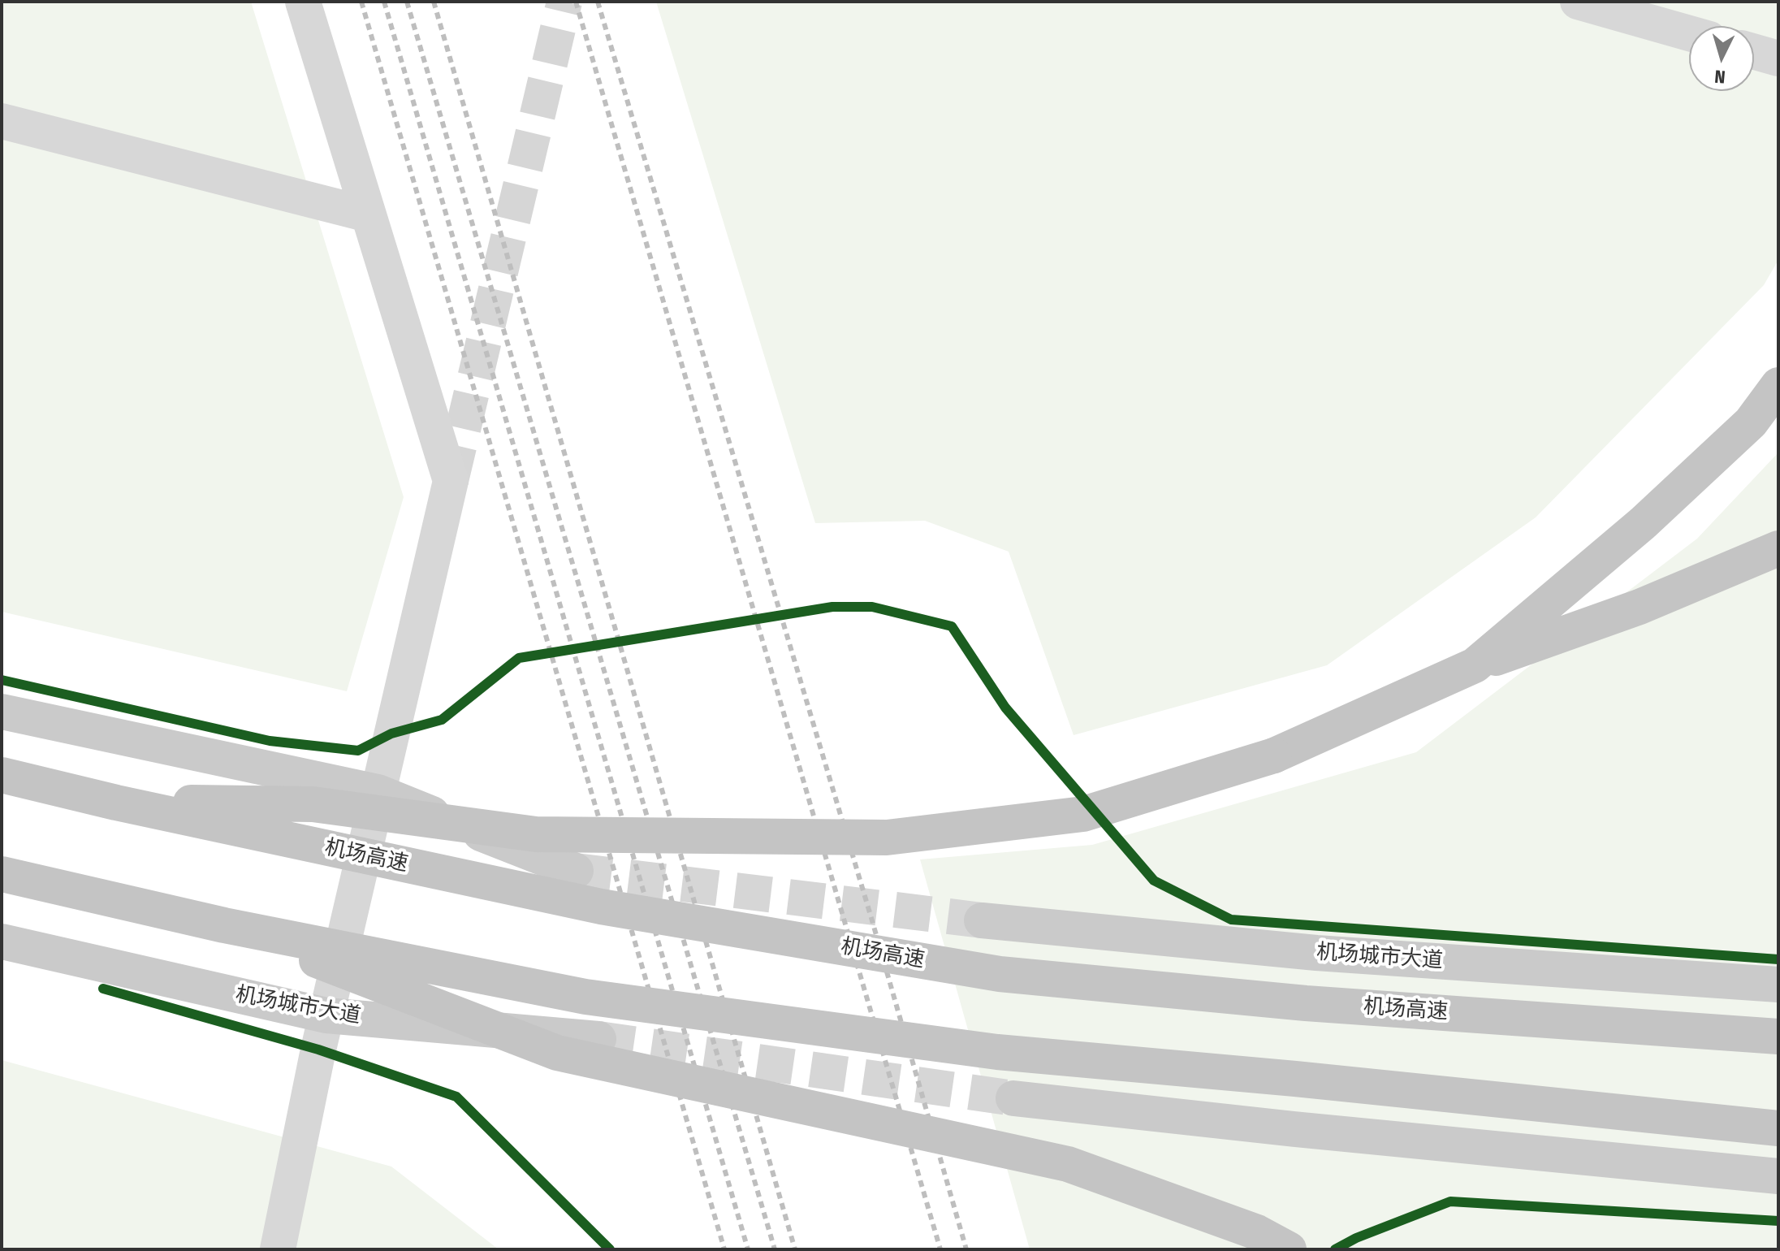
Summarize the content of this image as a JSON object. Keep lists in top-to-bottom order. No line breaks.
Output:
{"streets":{"highway":["机场高速"],"main road":["机场城市大道"]},"north":"bottom"}
